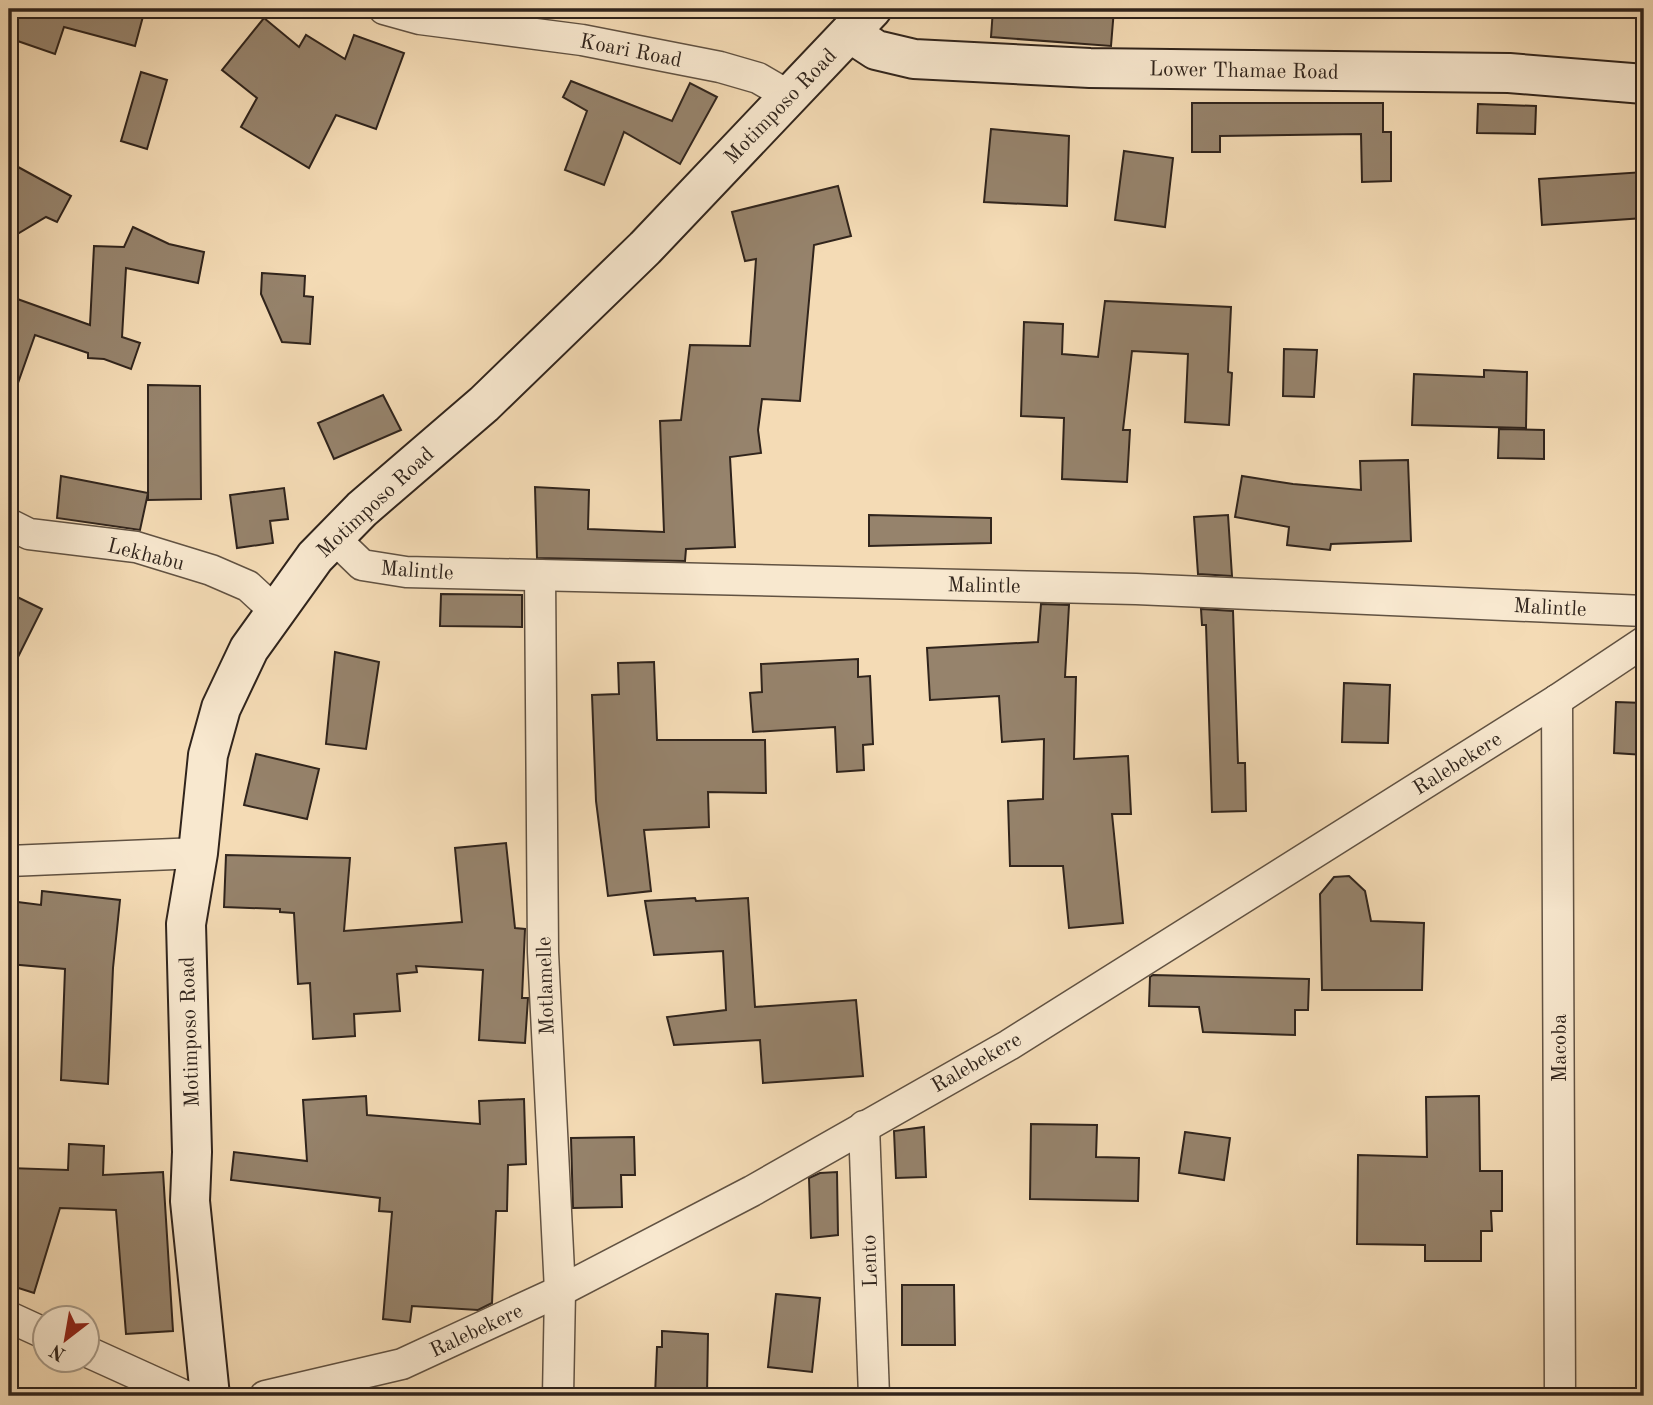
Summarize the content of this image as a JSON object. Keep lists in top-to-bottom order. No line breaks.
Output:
{"streets":{"street":["Koari Road","Lower Thamae Road","Motimposo Road","Lekhabu","Malintle","Ralebekere","Motlamelle","Macoba","Lento"]},"crossings":[["Koari Road","Motimposo Road"],["Lower Thamae Road","Motimposo Road"],["Motimposo Road","Lekhabu"],["Motimposo Road","Malintle"],["Malintle","Motlamelle"],["Ralebekere","Motlamelle"],["Ralebekere","Macoba"],["Ralebekere","Lento"]],"north":"bottom left"}
